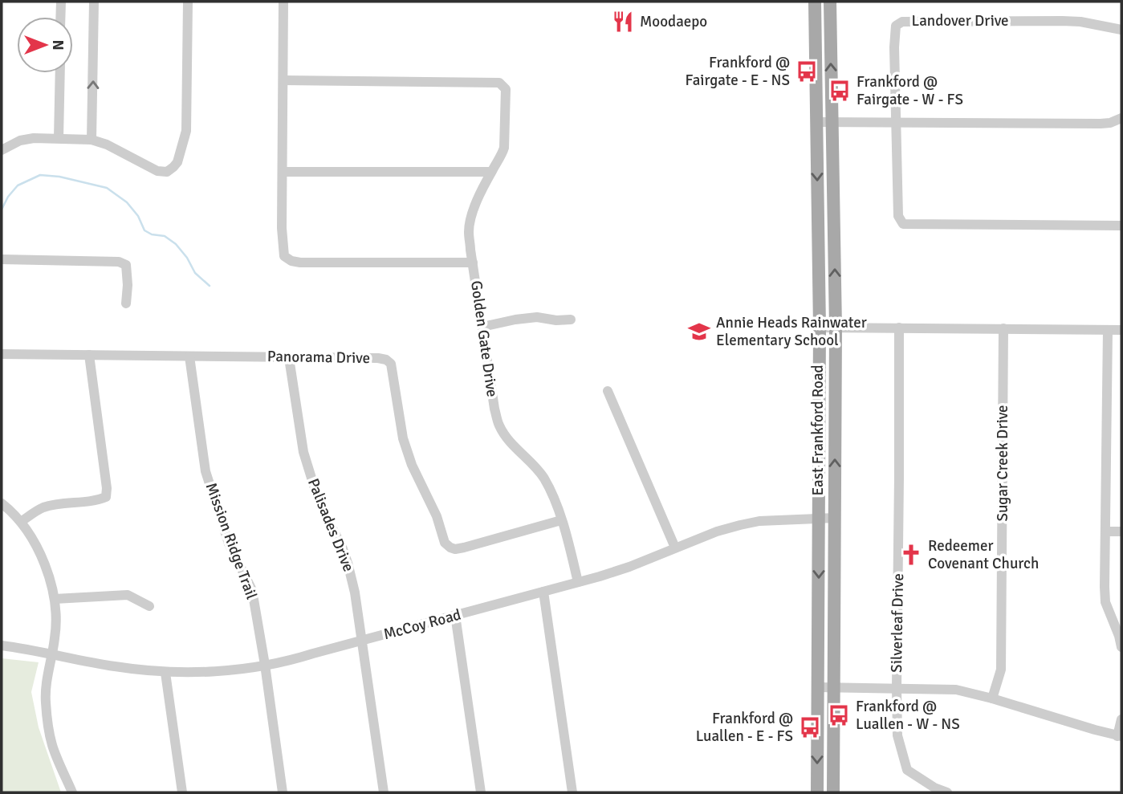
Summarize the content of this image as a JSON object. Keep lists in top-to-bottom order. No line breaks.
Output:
{"streets":{"main road":["East Frankford Road"],"street":["Landover Drive","Golden Gate Drive","Panorama Drive","Sugar Creek Drive","Palisades Drive","Mission Ridge Trail","Silverleaf Drive","McCoy Road"]},"crossings":[["Golden Gate Drive","Panorama Drive"],["Golden Gate Drive","McCoy Road"],["Panorama Drive","Palisades Drive"],["Panorama Drive","Mission Ridge Trail"],["East Frankford Road","McCoy Road"],["Palisades Drive","McCoy Road"],["Mission Ridge Trail","McCoy Road"]],"places":{"restaurant":["Moodaepo"],"bus stop":["Frankford @ Fairgate - E - NS","Frankford @ Fairgate - W - FS","Frankford @ Luallen - W - NS","Frankford @ Luallen - E - FS"],"school or university":["Annie Heads Rainwater Elementary School"],"church":["Redeemer Covenant Church"]},"north":"right"}
